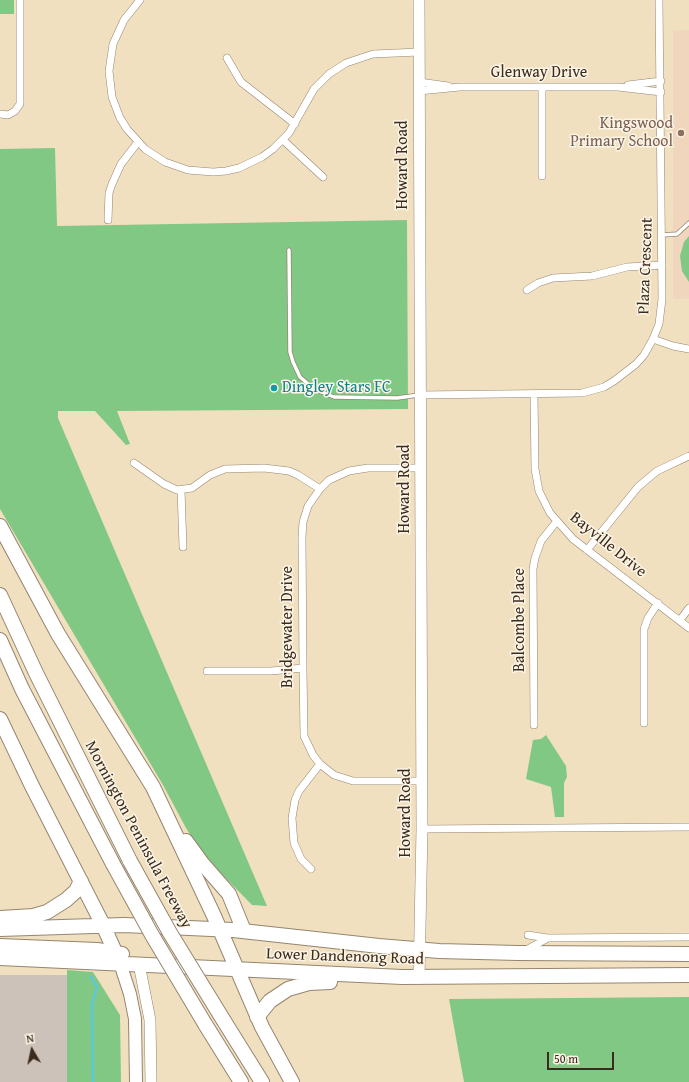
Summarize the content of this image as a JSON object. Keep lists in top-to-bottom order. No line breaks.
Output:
{"streets":{"highway":["Mornington Peninsula Freeway","Lower Dandenong Road"],"main road":["Howard Road"],"street":["Glenway Drive","Plaza Crescent","Bayville Drive","Balcombe Place","Bridgewater Drive"]},"crossings":[["Glenway Drive","Howard Road"],["Glenway Drive","Plaza Crescent"],["Howard Road","Plaza Crescent"],["Howard Road","Bridgewater Drive"],["Howard Road","Lower Dandenong Road"],["Plaza Crescent","Bayville Drive"],["Bayville Drive","Balcombe Place"]],"places":["Kingswood Primary School","Dingley Stars FC"],"scale_bar":"50 m","north":"top"}
